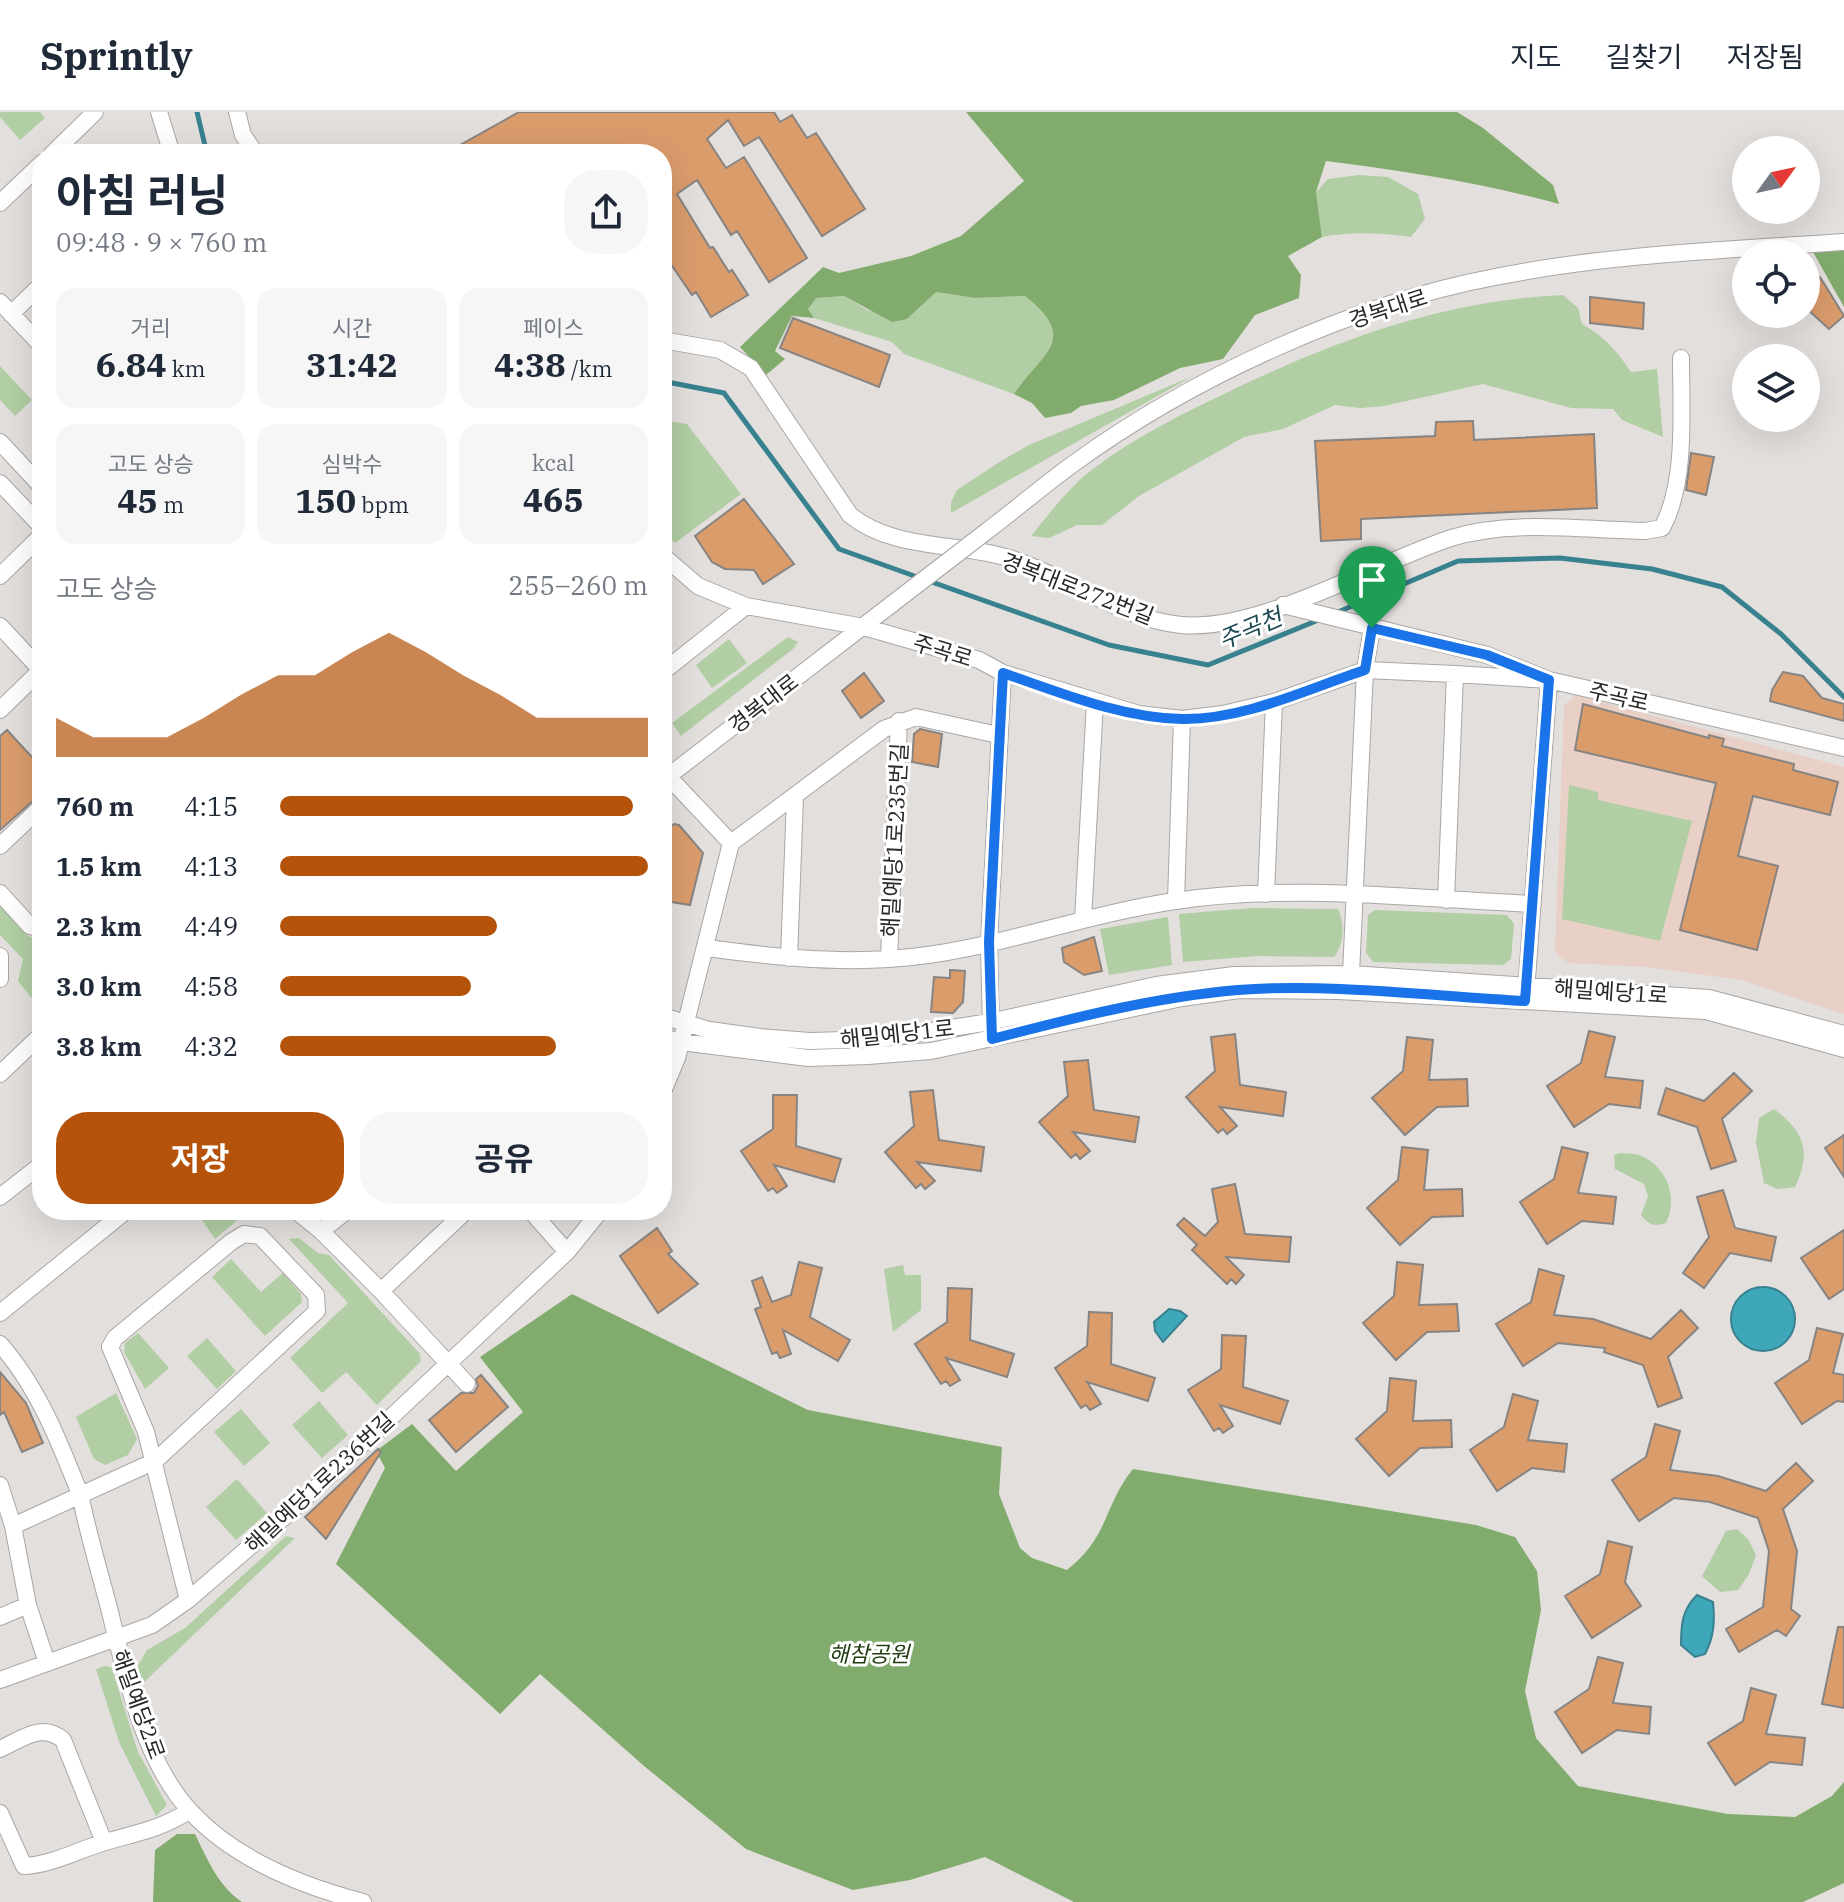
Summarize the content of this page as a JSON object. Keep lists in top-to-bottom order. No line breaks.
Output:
{"streets":{"street":["경복대로","경복대로272번길","주곡로","해밀예당1로235번길","해밀예당1로","해밀예당1로236번길","해밀예당2로"]},"crossings":[["경복대로","주곡로"],["해밀예당1로236번길","해밀예당2로"]],"water":["주곡천"],"parks":["해참공원"],"north":"top right","page":{"header":"Sprintly","nav":["지도","길찾기","저장됨"],"heading":["아침 러닝","09:48 · 9 × 760 m"],"stats":[["거리","6.84 km"],["시간","31:42"],["페이스","4:38 /km"],["고도 상승","45 m"],["심박수","150 bpm"],["kcal","465"]],"chart":["고도 상승","255–260 m"],"list":[{"name":"760 m","note":"4:15"},{"name":"1.5 km","note":"4:13"},{"name":"2.3 km","note":"4:49"},{"name":"3.0 km","note":"4:58"},{"name":"3.8 km","note":"4:32"}],"buttons":["저장","공유"]}}
